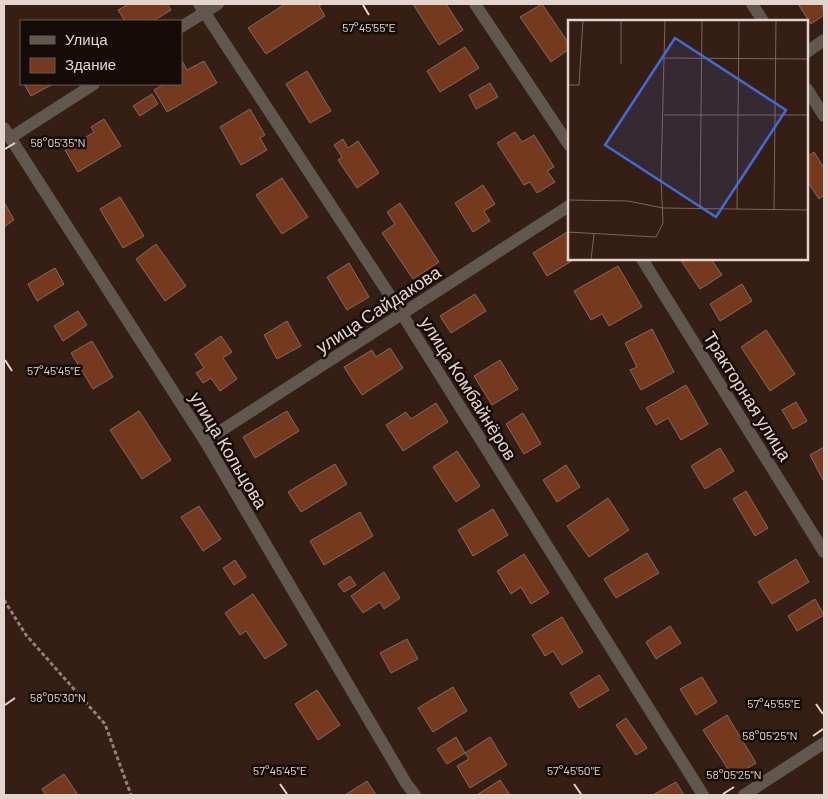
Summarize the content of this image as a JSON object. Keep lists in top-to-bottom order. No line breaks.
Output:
{"streets":{"street":["улица Сайдакова","улица Комбайнёров","Тракторная улица","улица Кольцова"]},"crossings":[["улица Сайдакова","улица Комбайнёров"],["улица Сайдакова","улица Кольцова"]],"legend":["Улица","Здание"],"coordinates":["57°45'55\"E","58°05'35\"N","57°45'45\"E","58°05'30\"N","58°05'25\"N","57°45'50\"E"]}
